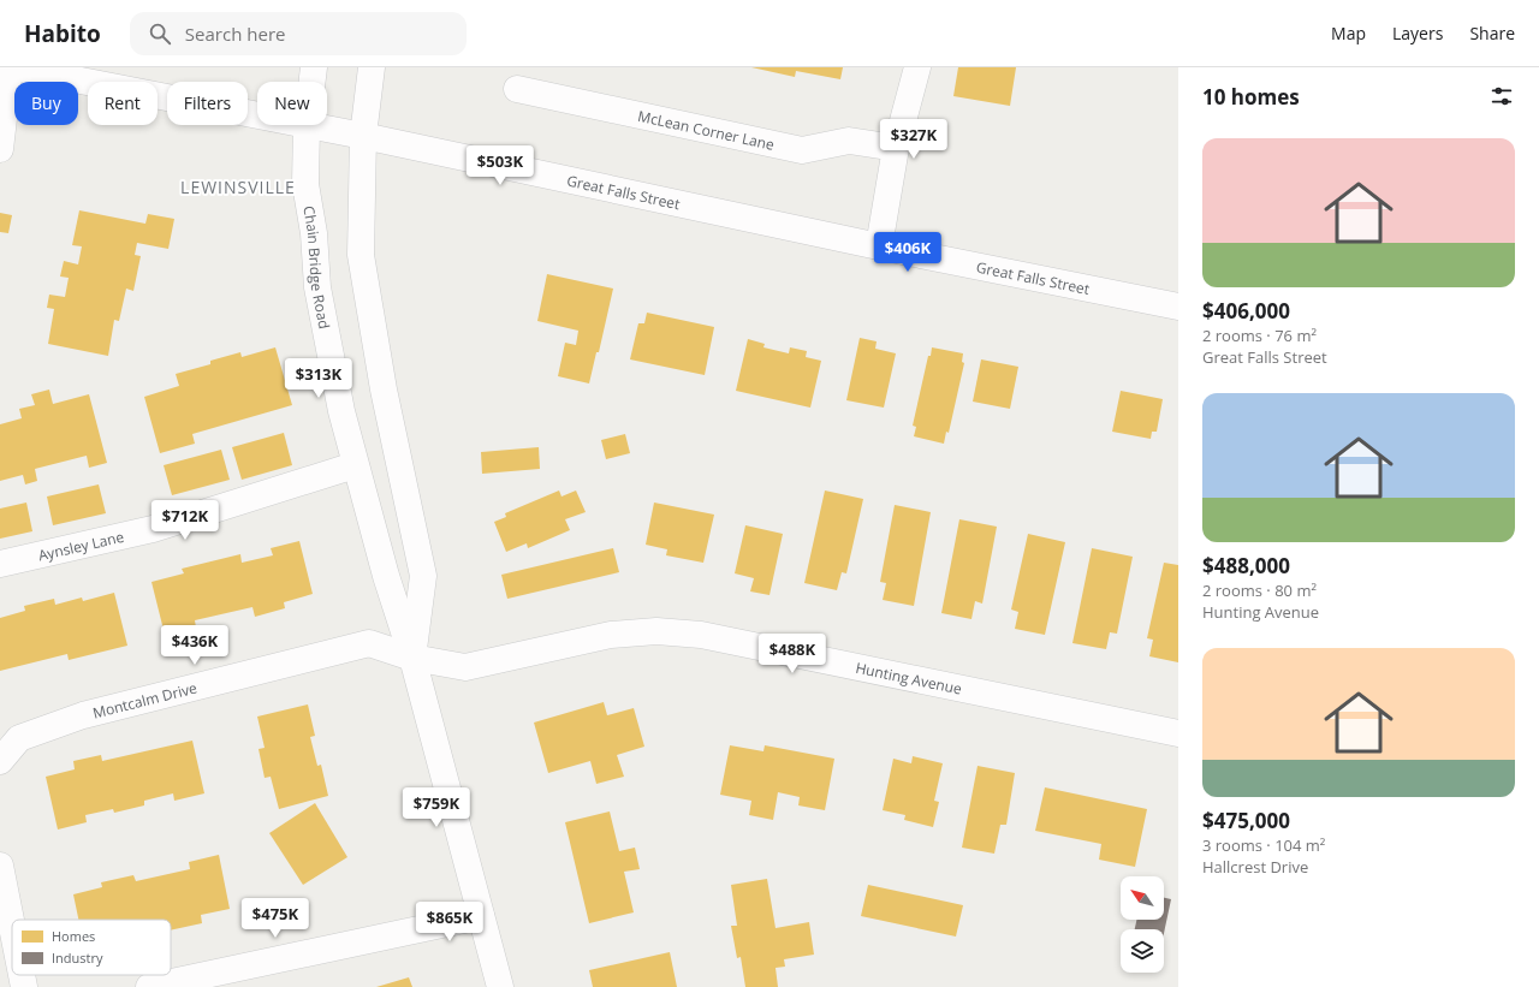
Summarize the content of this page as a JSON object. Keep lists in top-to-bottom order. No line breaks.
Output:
{"streets":{"street":["McLean Corner Lane","Great Falls Street","Chain Bridge Road","Aynsley Lane","Hunting Avenue","Montcalm Drive"]},"crossings":[["Great Falls Street","Chain Bridge Road"],["Chain Bridge Road","Aynsley Lane"],["Chain Bridge Road","Hunting Avenue"],["Chain Bridge Road","Montcalm Drive"],["Hunting Avenue","Montcalm Drive"]],"districts":["LEWINSVILLE"],"legend":["Homes","Industry"],"north":"top left","page":{"header":"Habito","search":"Search here","nav":["Map","Layers","Share"],"heading":"10 homes","chip":["Buy","Rent","Filters","New"],"price":["$327K","$503K","$406K","$313K","$712K","$436K","$488K","$759K","$475K","$865K"],"list":[{"name":"$406,000","note":"2 rooms · 76 m² · Great Falls Street"},{"name":"$488,000","note":"2 rooms · 80 m² · Hunting Avenue"},{"name":"$475,000","note":"3 rooms · 104 m² · Hallcrest Drive"}]}}
